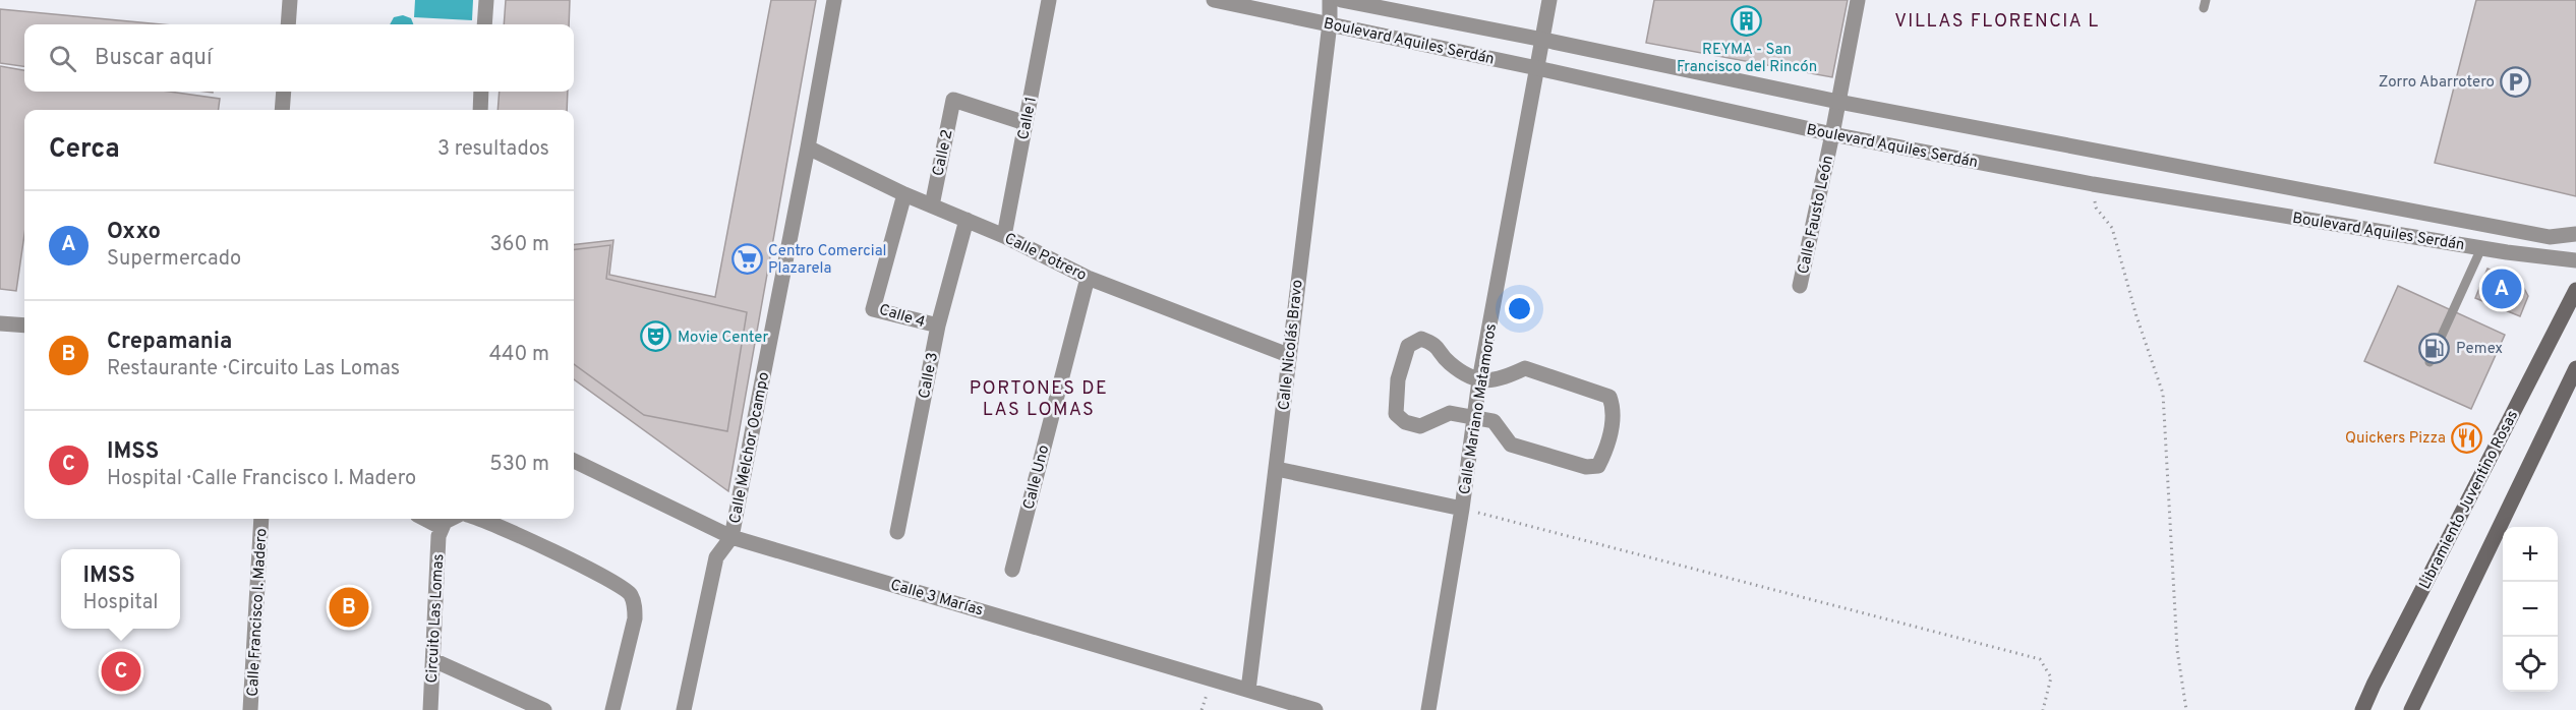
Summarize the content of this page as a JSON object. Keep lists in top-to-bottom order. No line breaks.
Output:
{"streets":{"main road":["Libramiento Juventino Rosas"],"street":["Boulevard Aquiles Serdán","Calle 1","Calle 2","Calle Fausto León","Calle Potrero","Calle 4","Calle Nicolás Bravo","Calle 3","Calle Mariano Matamoros","Calle Melchor Ocampo","Calle Uno","Calle 3 Marías","Calle Francisco I. Madero","Circuito Las Lomas"]},"crossings":[["Boulevard Aquiles Serdán","Calle Fausto León"],["Boulevard Aquiles Serdán","Calle Nicolás Bravo"],["Boulevard Aquiles Serdán","Calle Mariano Matamoros"],["Calle 1","Calle 2"],["Calle 1","Calle Potrero"],["Calle 2","Calle Potrero"],["Calle Potrero","Calle 4"],["Calle Potrero","Calle Nicolás Bravo"],["Calle Potrero","Calle 3"],["Calle Potrero","Calle Melchor Ocampo"],["Calle Potrero","Calle Uno"],["Calle 4","Calle 3"],["Calle Nicolás Bravo","Calle 3 Marías"],["Calle Melchor Ocampo","Calle 3 Marías"]],"districts":["VILLAS FLORENCIA L","PORTONES DE LAS LOMAS"],"places":{"building":["REYMA - San Francisco del Rincón"],"parking":["Zorro Abarrotero"],"supermarket":["Centro Comercial Plazarela"],"theatre":["Movie Center"],"fuel station":["Pemex"],"restaurant":["Quickers Pizza"]},"page":{"search":"Buscar aquí","heading":["Cerca","3 resultados"],"list":[{"mark":"A","name":"Oxxo","note":"Supermercado","value":"360 m"},{"mark":"B","name":"Crepamania","note":"Restaurante · Circuito Las Lomas","value":"440 m"},{"mark":"C","name":"IMSS","note":"Hospital · Calle Francisco I. Madero","value":"530 m"}],"pins":["A","B","C"],"map_buttons":["+","−"],"popup":["IMSS","Hospital"]}}
